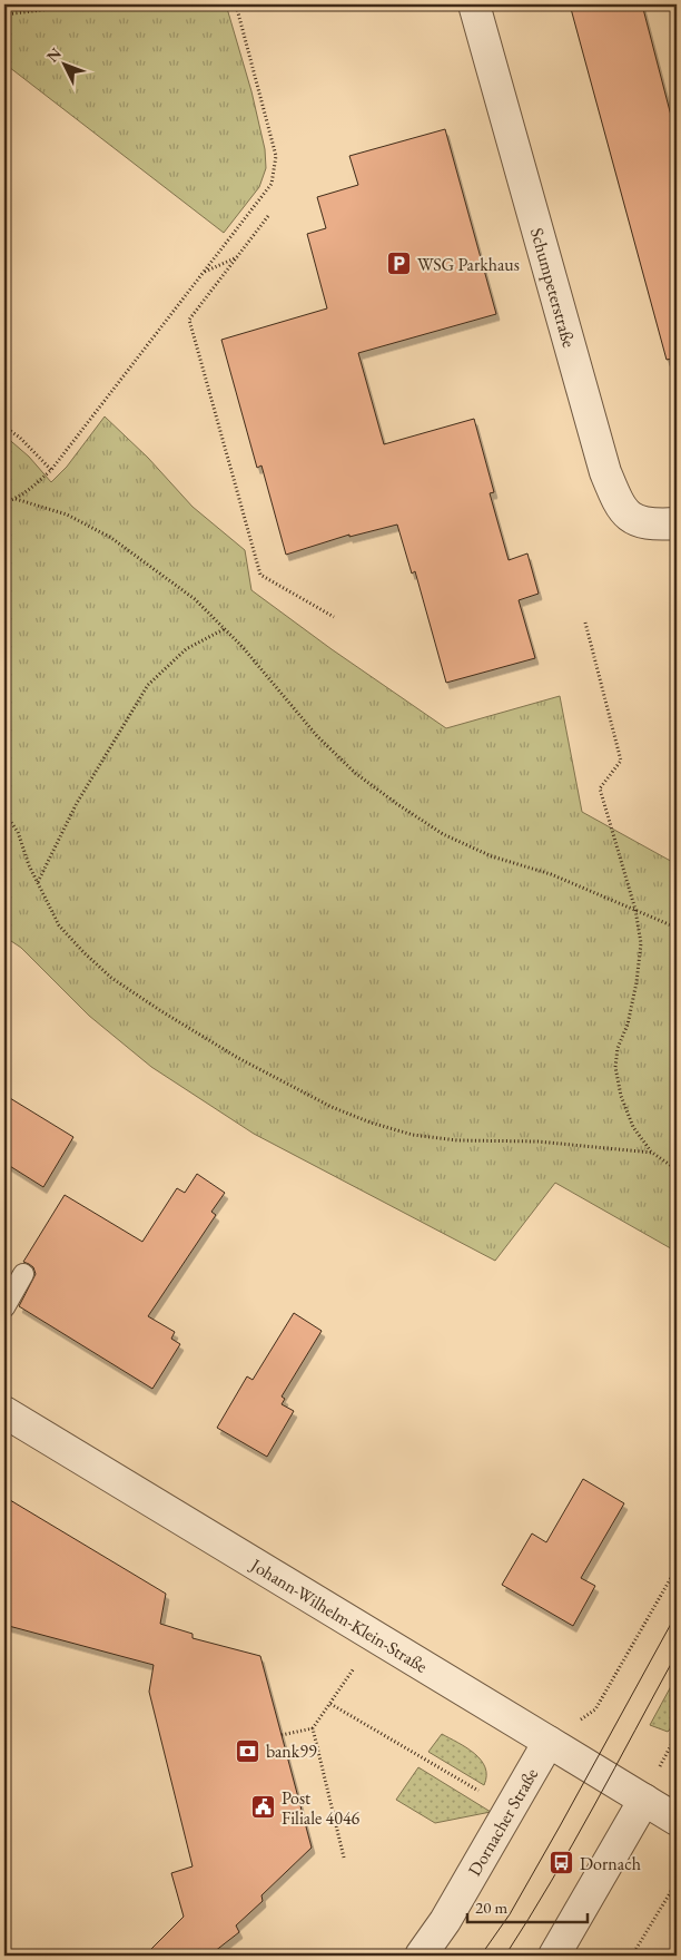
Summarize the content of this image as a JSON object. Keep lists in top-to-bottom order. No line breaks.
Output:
{"streets":{"street":["Schumpeterstraße","Johann-Wilhelm-Klein-Straße","Dornacher Straße"]},"crossings":[["Johann-Wilhelm-Klein-Straße","Dornacher Straße"]],"places":{"parking":["WSG Parkhaus"],"bank":["bank99"],"public building":["Post Filiale 4046"],"bus stop":["Dornach"]},"scale_bar":"20 m","north":"top left"}
